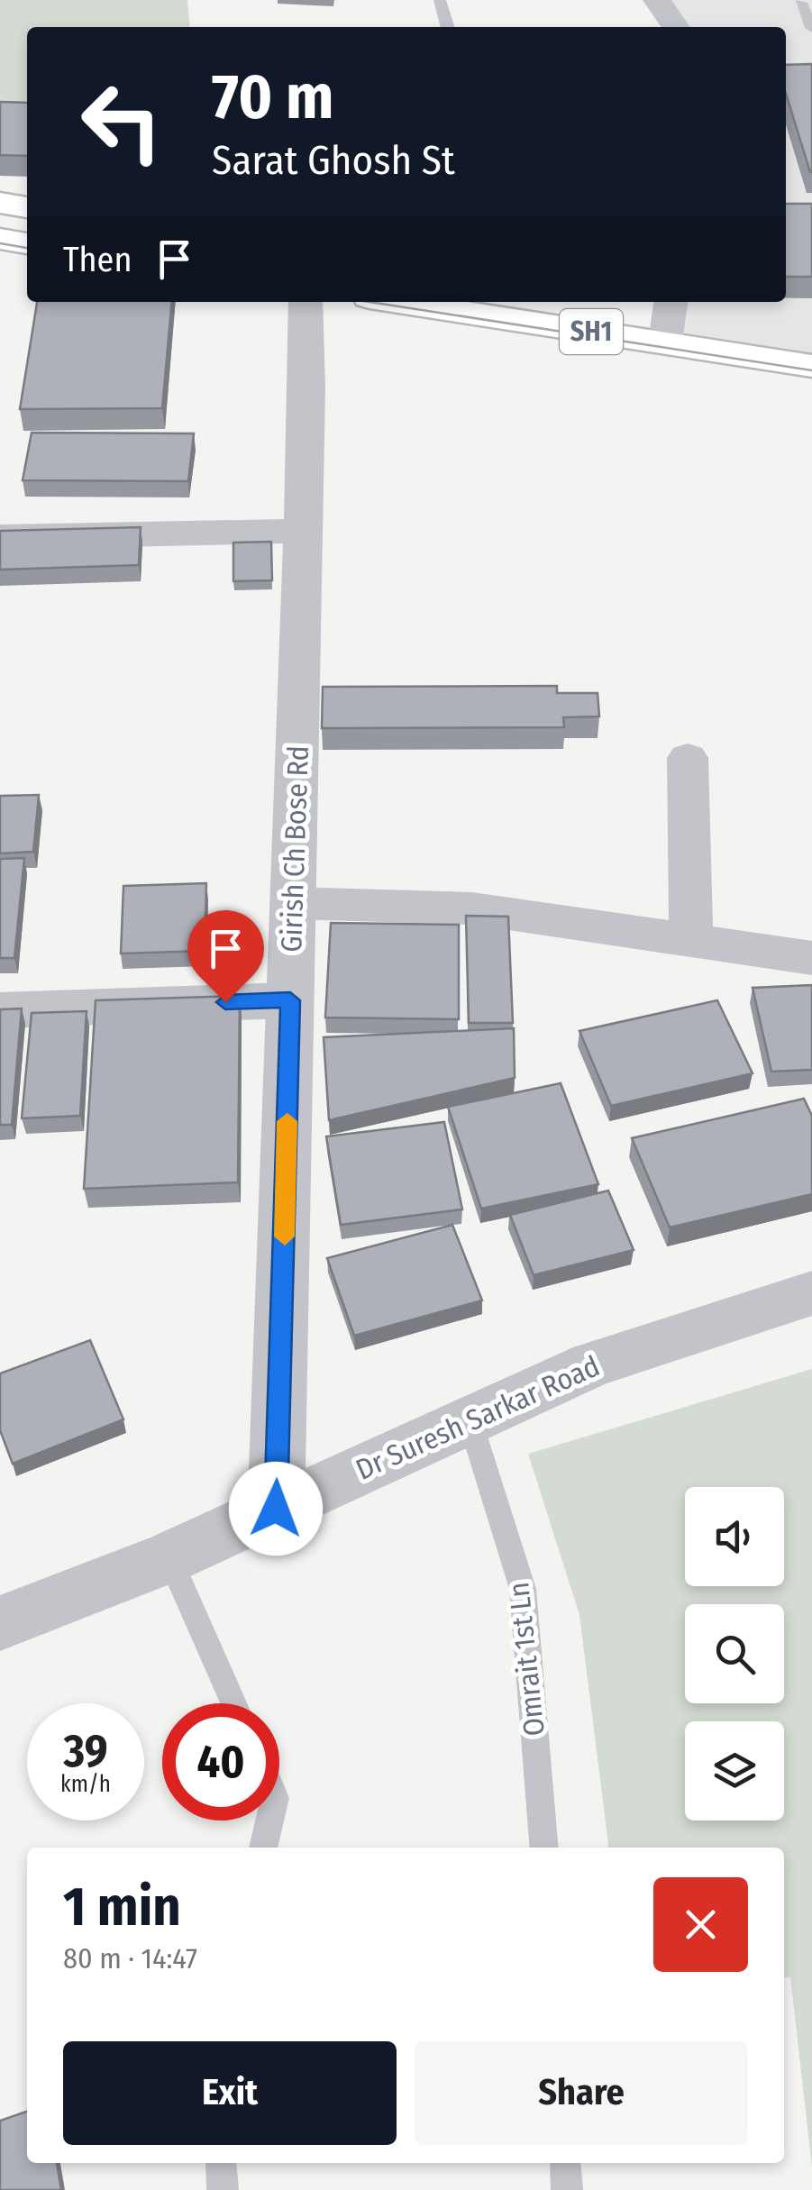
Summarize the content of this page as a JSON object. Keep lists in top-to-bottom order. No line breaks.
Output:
{"streets":{"main road":["SH1"],"street":["Girish Ch Bose Rd","Dr Suresh Sarkar Road"],"lane":["Omrait 1st Ln"]},"crossings":[["Girish Ch Bose Rd","Dr Suresh Sarkar Road"],["Dr Suresh Sarkar Road","Omrait 1st Ln"]],"page":{"turn":["70 m","Sarat Ghosh St"],"then":"Then","speed":"39 km/h","limit":"40","heading":["1 min","80 m · 14:47"],"buttons":["Exit","Share"]}}
